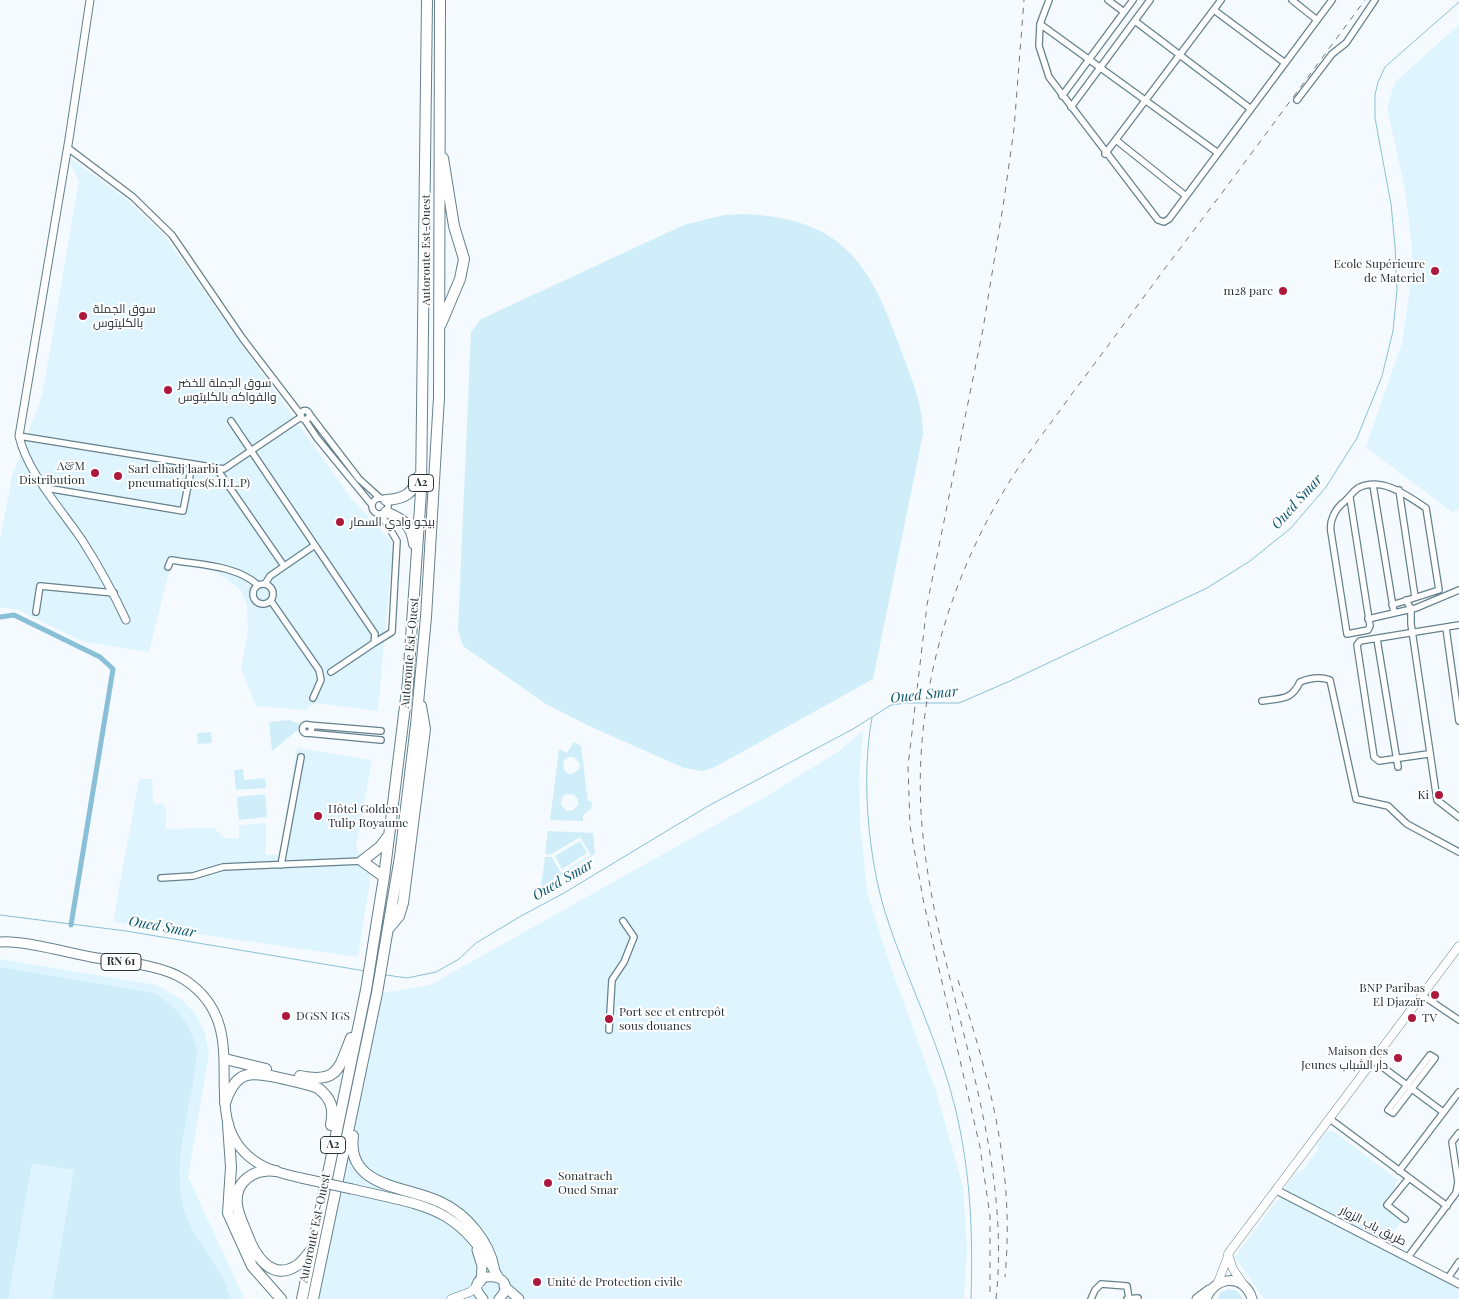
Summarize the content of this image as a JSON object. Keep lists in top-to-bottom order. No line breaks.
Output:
{"streets":{"highway":["Autoroute Est-Ouest","A2"],"main road":["RN 61"],"street":["طريق باب الزوار"]},"water":["Oued Smar"],"places":["Ecole Supérieure de Materiel","m28 parc","سوق الجملة بالكليتوس","سوق الجملة للخضر والفواكه بالكليتوس","A&M Distribution","Sarl elhadj laarbi pneumatiques(S.H.L.P)","بيجو وادي السمار","Ki","Hôtel Golden Tulip Royaume","BNP Paribas El Djazaïr","DGSN IGS","TV","Port sec et entrepôt sous douanes","Maison des Jeunes دار الشباب","Sonatrach Oued Smar","Unité de Protection civile"]}
